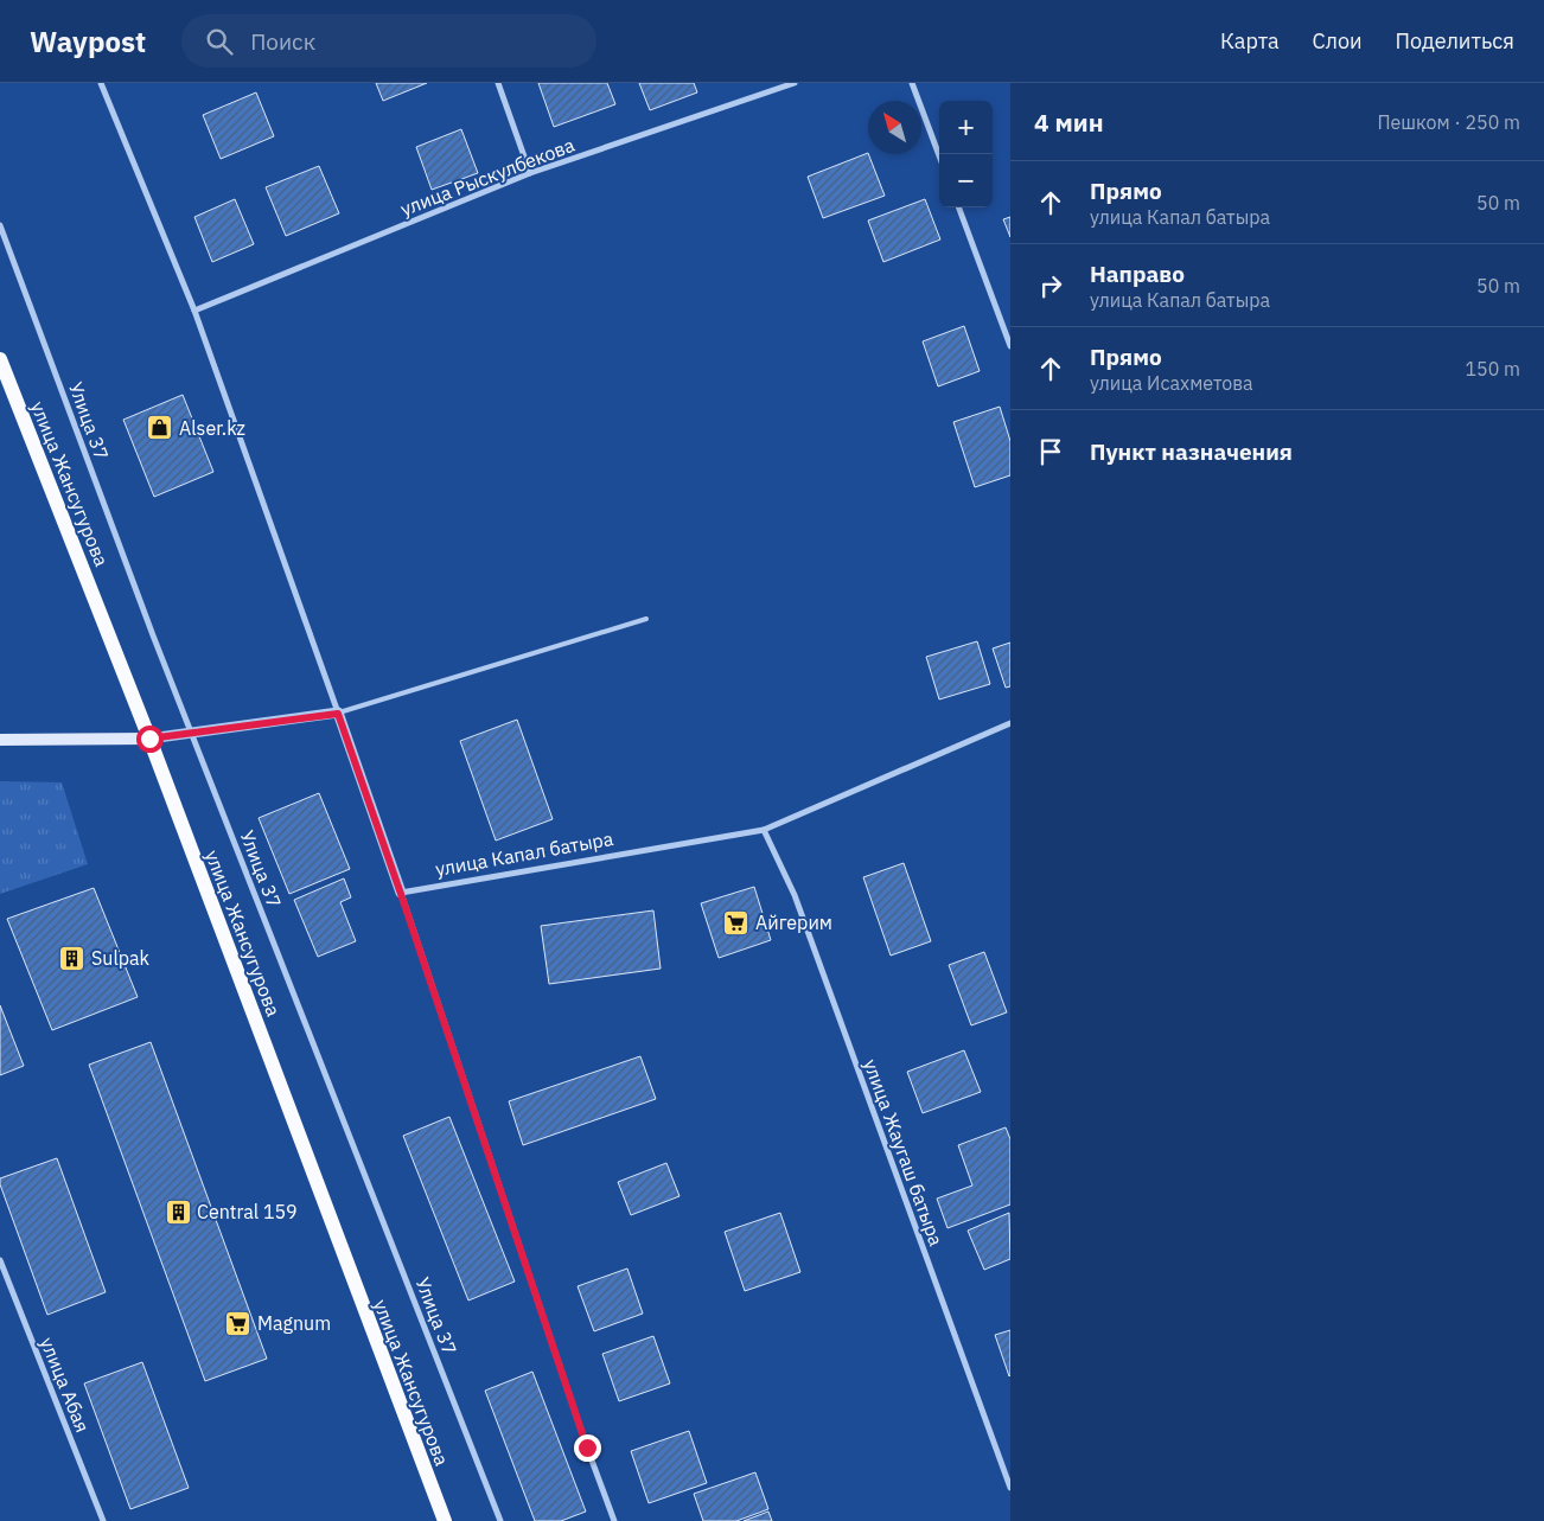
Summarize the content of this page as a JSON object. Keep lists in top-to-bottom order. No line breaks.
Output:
{"streets":{"main road":["улица Жансугурова"],"street":["улица Рыскулбекова","Улица 37","улица Капал батыра","улица Жаугаш батыра","улица Абая"]},"crossings":[["улица Капал батыра","улица Жаугаш батыра"]],"places":{"shop":["Alser.kz"],"supermarket":["Айгерим","Magnum"],"building":["Sulpak","Central 159"]},"north":"top left","page":{"header":"Waypost","search":"Поиск","nav":["Карта","Слои","Поделиться"],"heading":["4 мин","Пешком · 250 m"],"map_buttons":["+","−"],"list":[["Прямо","улица Капал батыра","50 m"],["Направо","улица Капал батыра","50 m"],["Прямо","улица Исахметова","150 m"],"Пункт назначения"]}}
